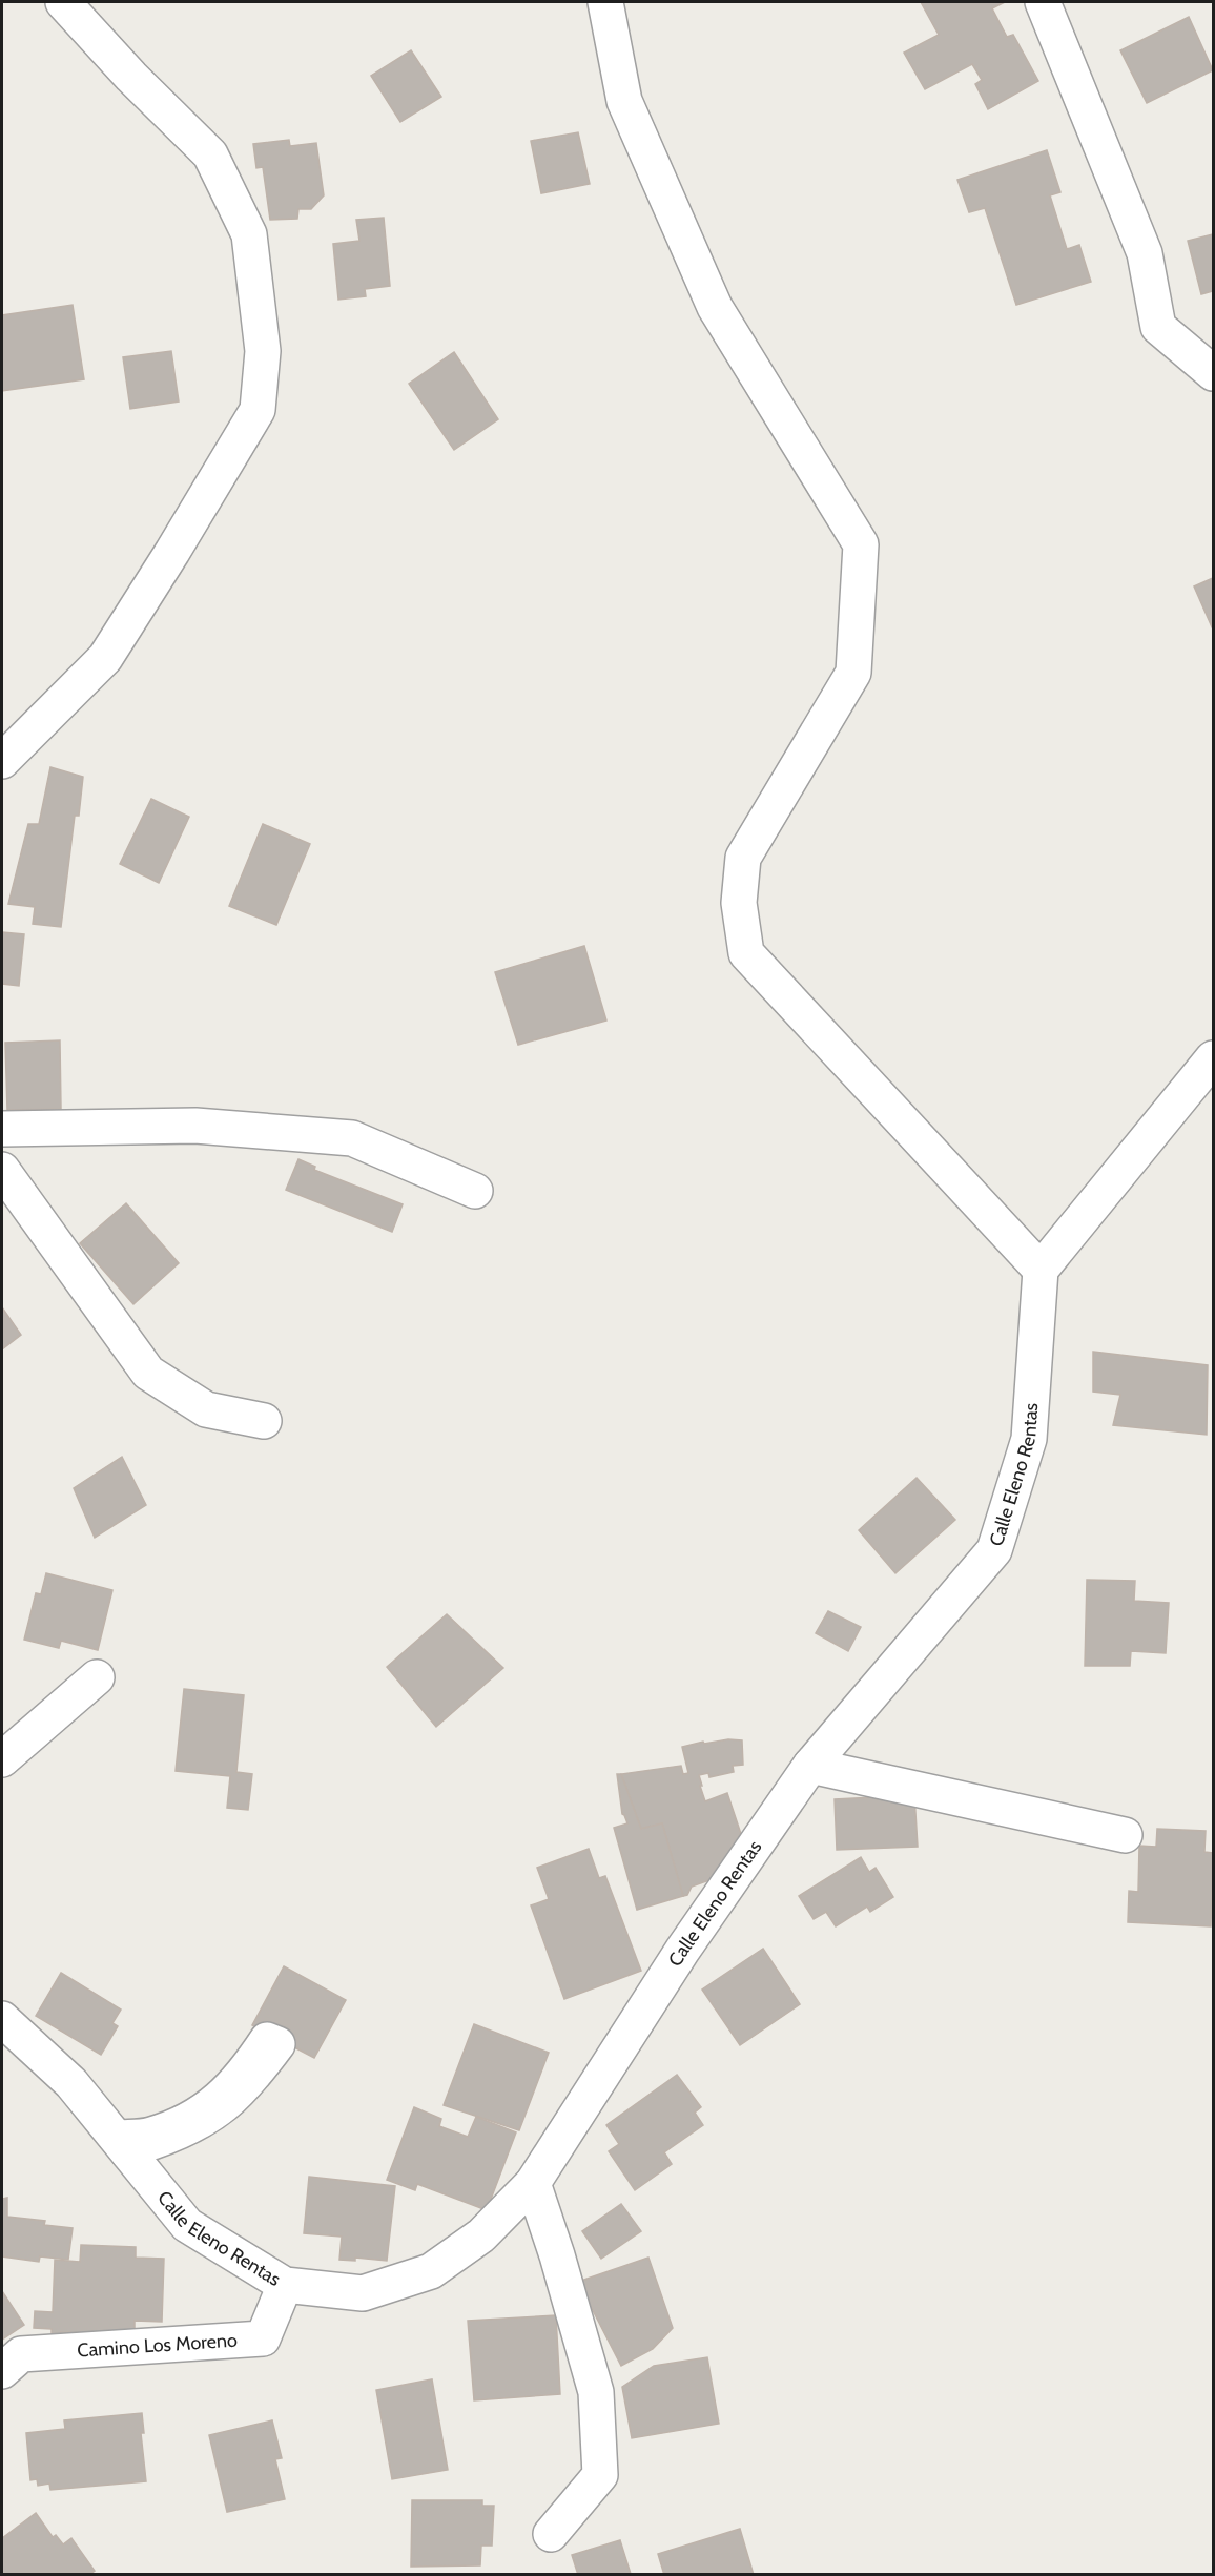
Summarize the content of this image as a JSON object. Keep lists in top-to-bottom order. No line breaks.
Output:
{"streets":{"street":["Calle Eleno Rentas","Camino Los Moreno"]},"crossings":[["Calle Eleno Rentas","Camino Los Moreno"]]}
